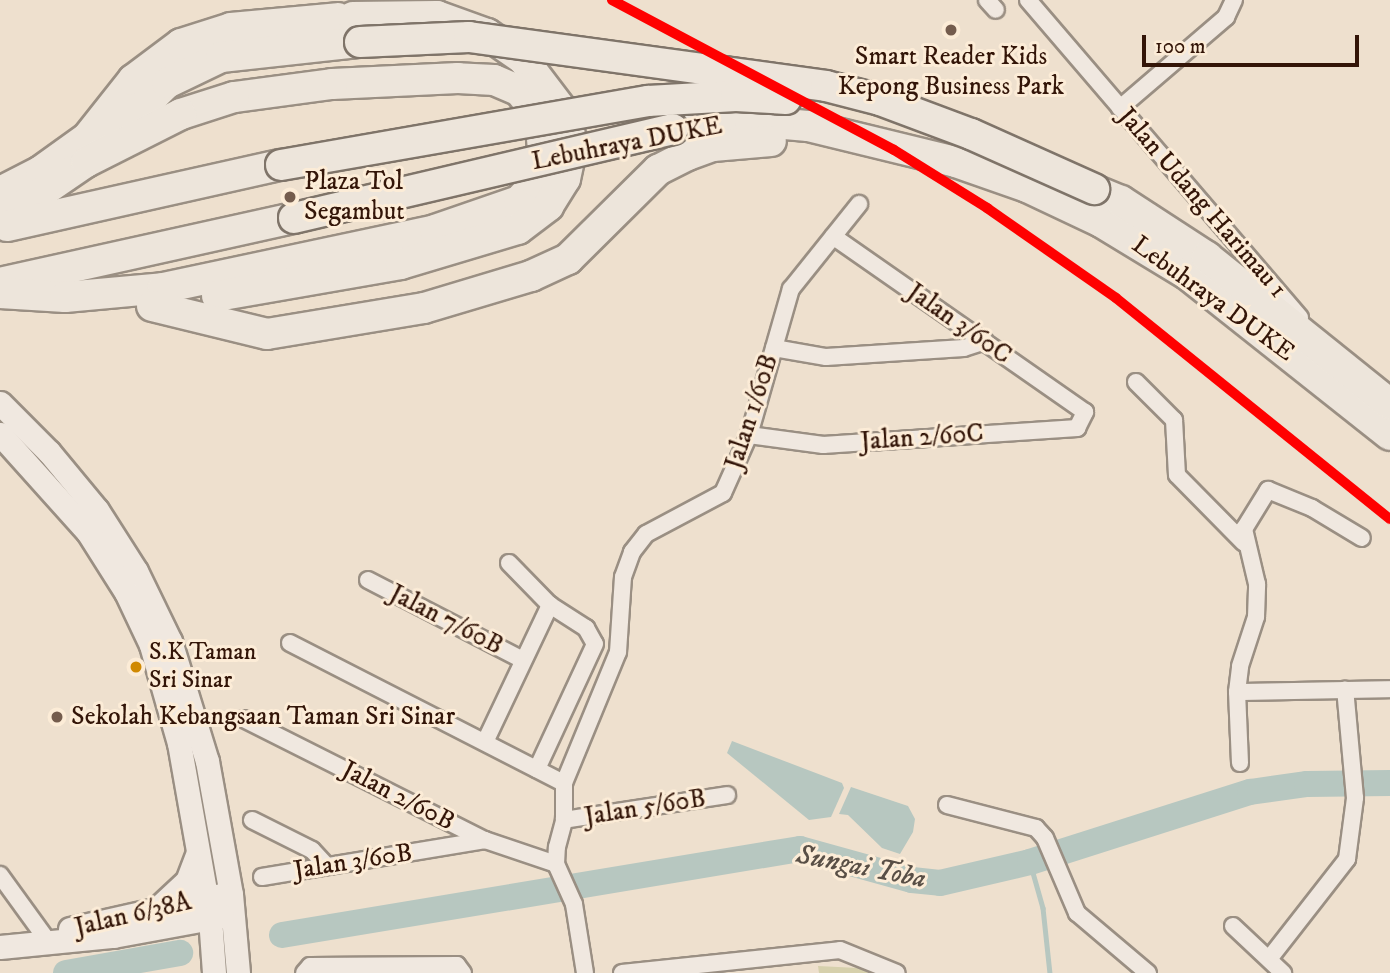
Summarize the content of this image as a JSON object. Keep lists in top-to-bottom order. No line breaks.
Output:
{"streets":{"highway":["Lebuhraya DUKE"],"main road":["Jalan 6/38A"],"street":["Jalan Udang Harimau 1","Jalan 3/60C","Jalan 1/60B","Jalan 2/60C","Jalan 7/60B","Jalan 2/60B","Jalan 5/60B","Jalan 3/60B"]},"crossings":[["Jalan 3/60C","Jalan 1/60B"],["Jalan 3/60C","Jalan 2/60C"],["Jalan 1/60B","Jalan 2/60C"],["Jalan 1/60B","Jalan 2/60B"],["Jalan 1/60B","Jalan 5/60B"],["Jalan 2/60B","Jalan 3/60B"]],"water":["Sungai Toba"],"places":["Smart Reader Kids Kepong Business Park","Plaza Tol Segambut","S.K Taman Sri Sinar","Sekolah Kebangsaan Taman Sri Sinar"],"scale_bar":"100 m"}
